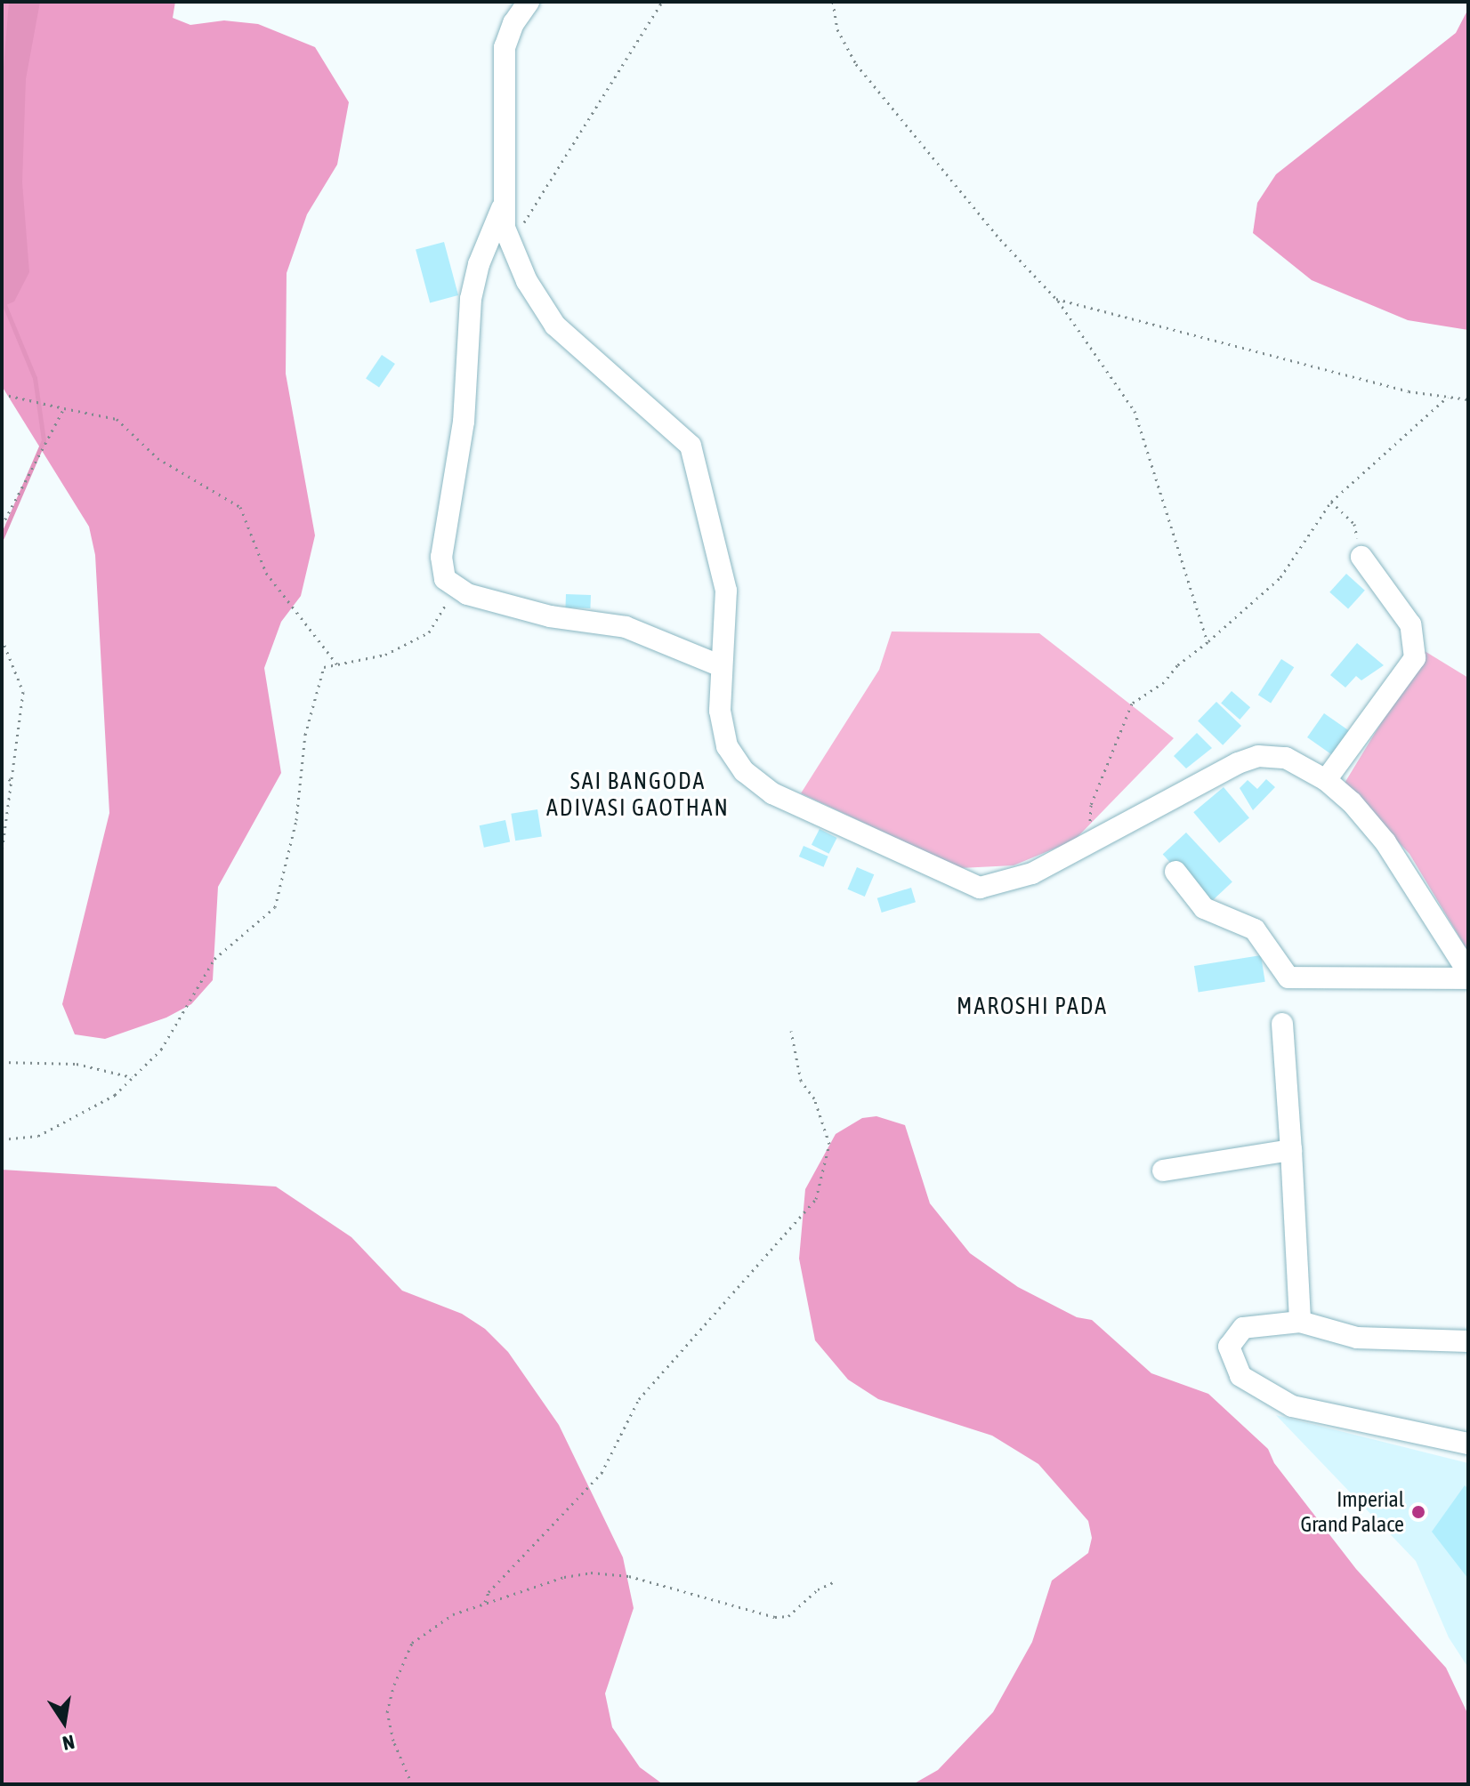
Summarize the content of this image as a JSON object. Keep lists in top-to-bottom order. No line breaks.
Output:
{"districts":["SAI BANGODA ADIVASI GAOTHAN","MAROSHI PADA"],"places":["Imperial Grand Palace"],"north":"bottom"}
